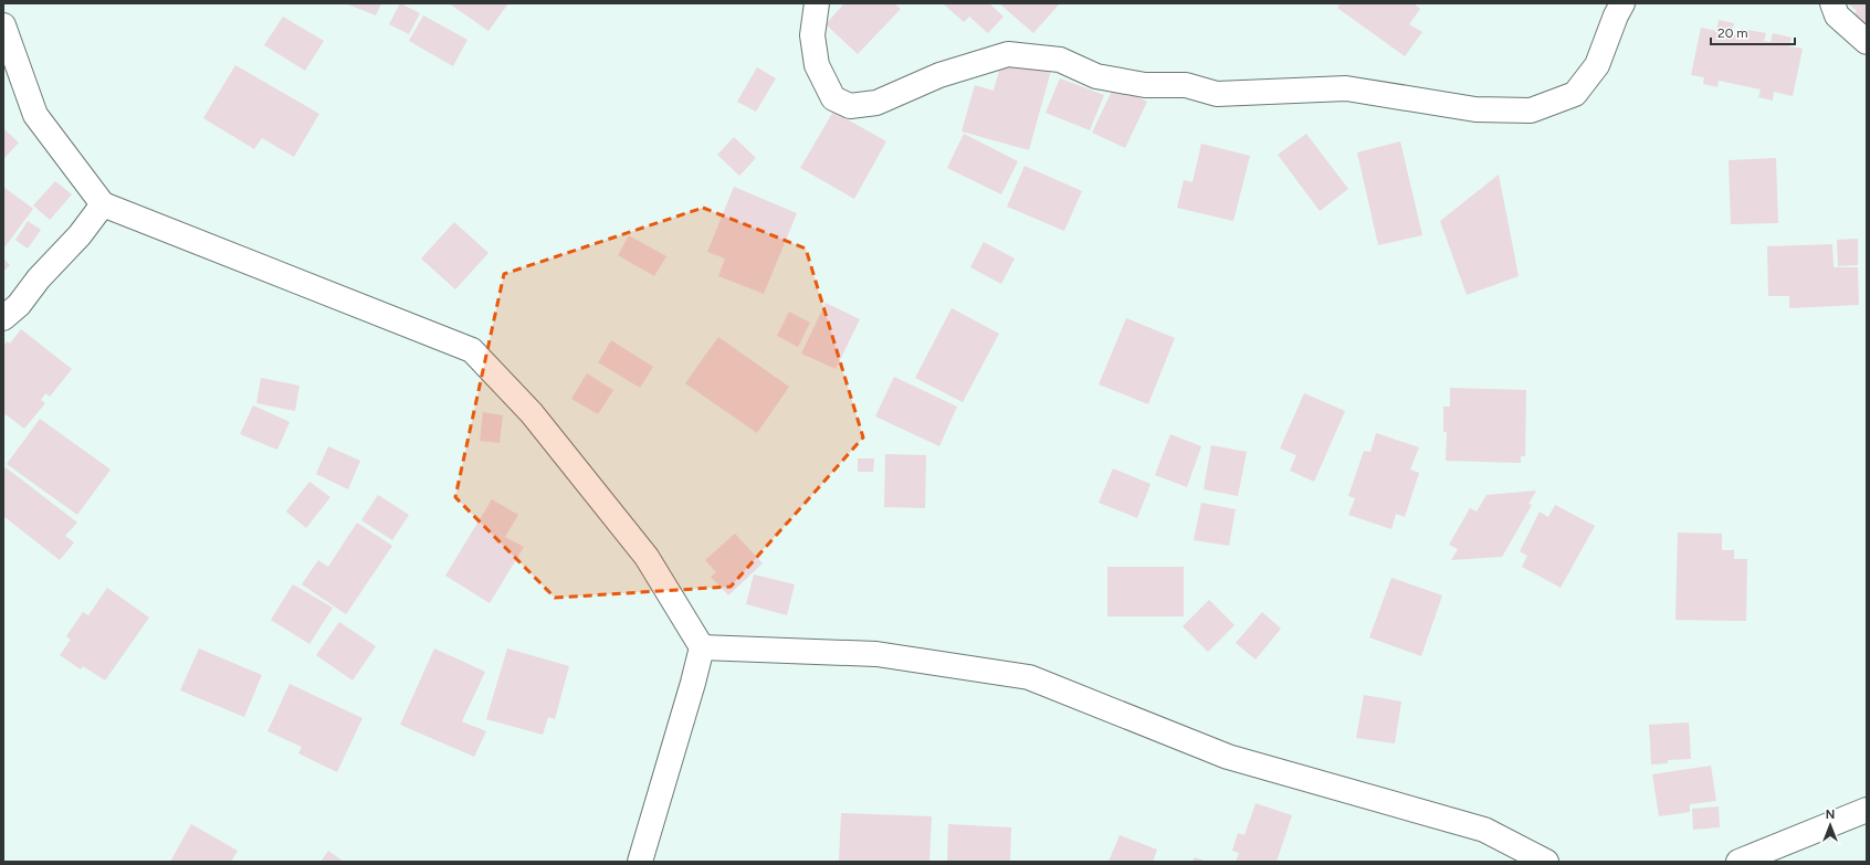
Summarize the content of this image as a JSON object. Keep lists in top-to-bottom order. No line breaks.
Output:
{"scale_bar":"20 m","north":"top"}
